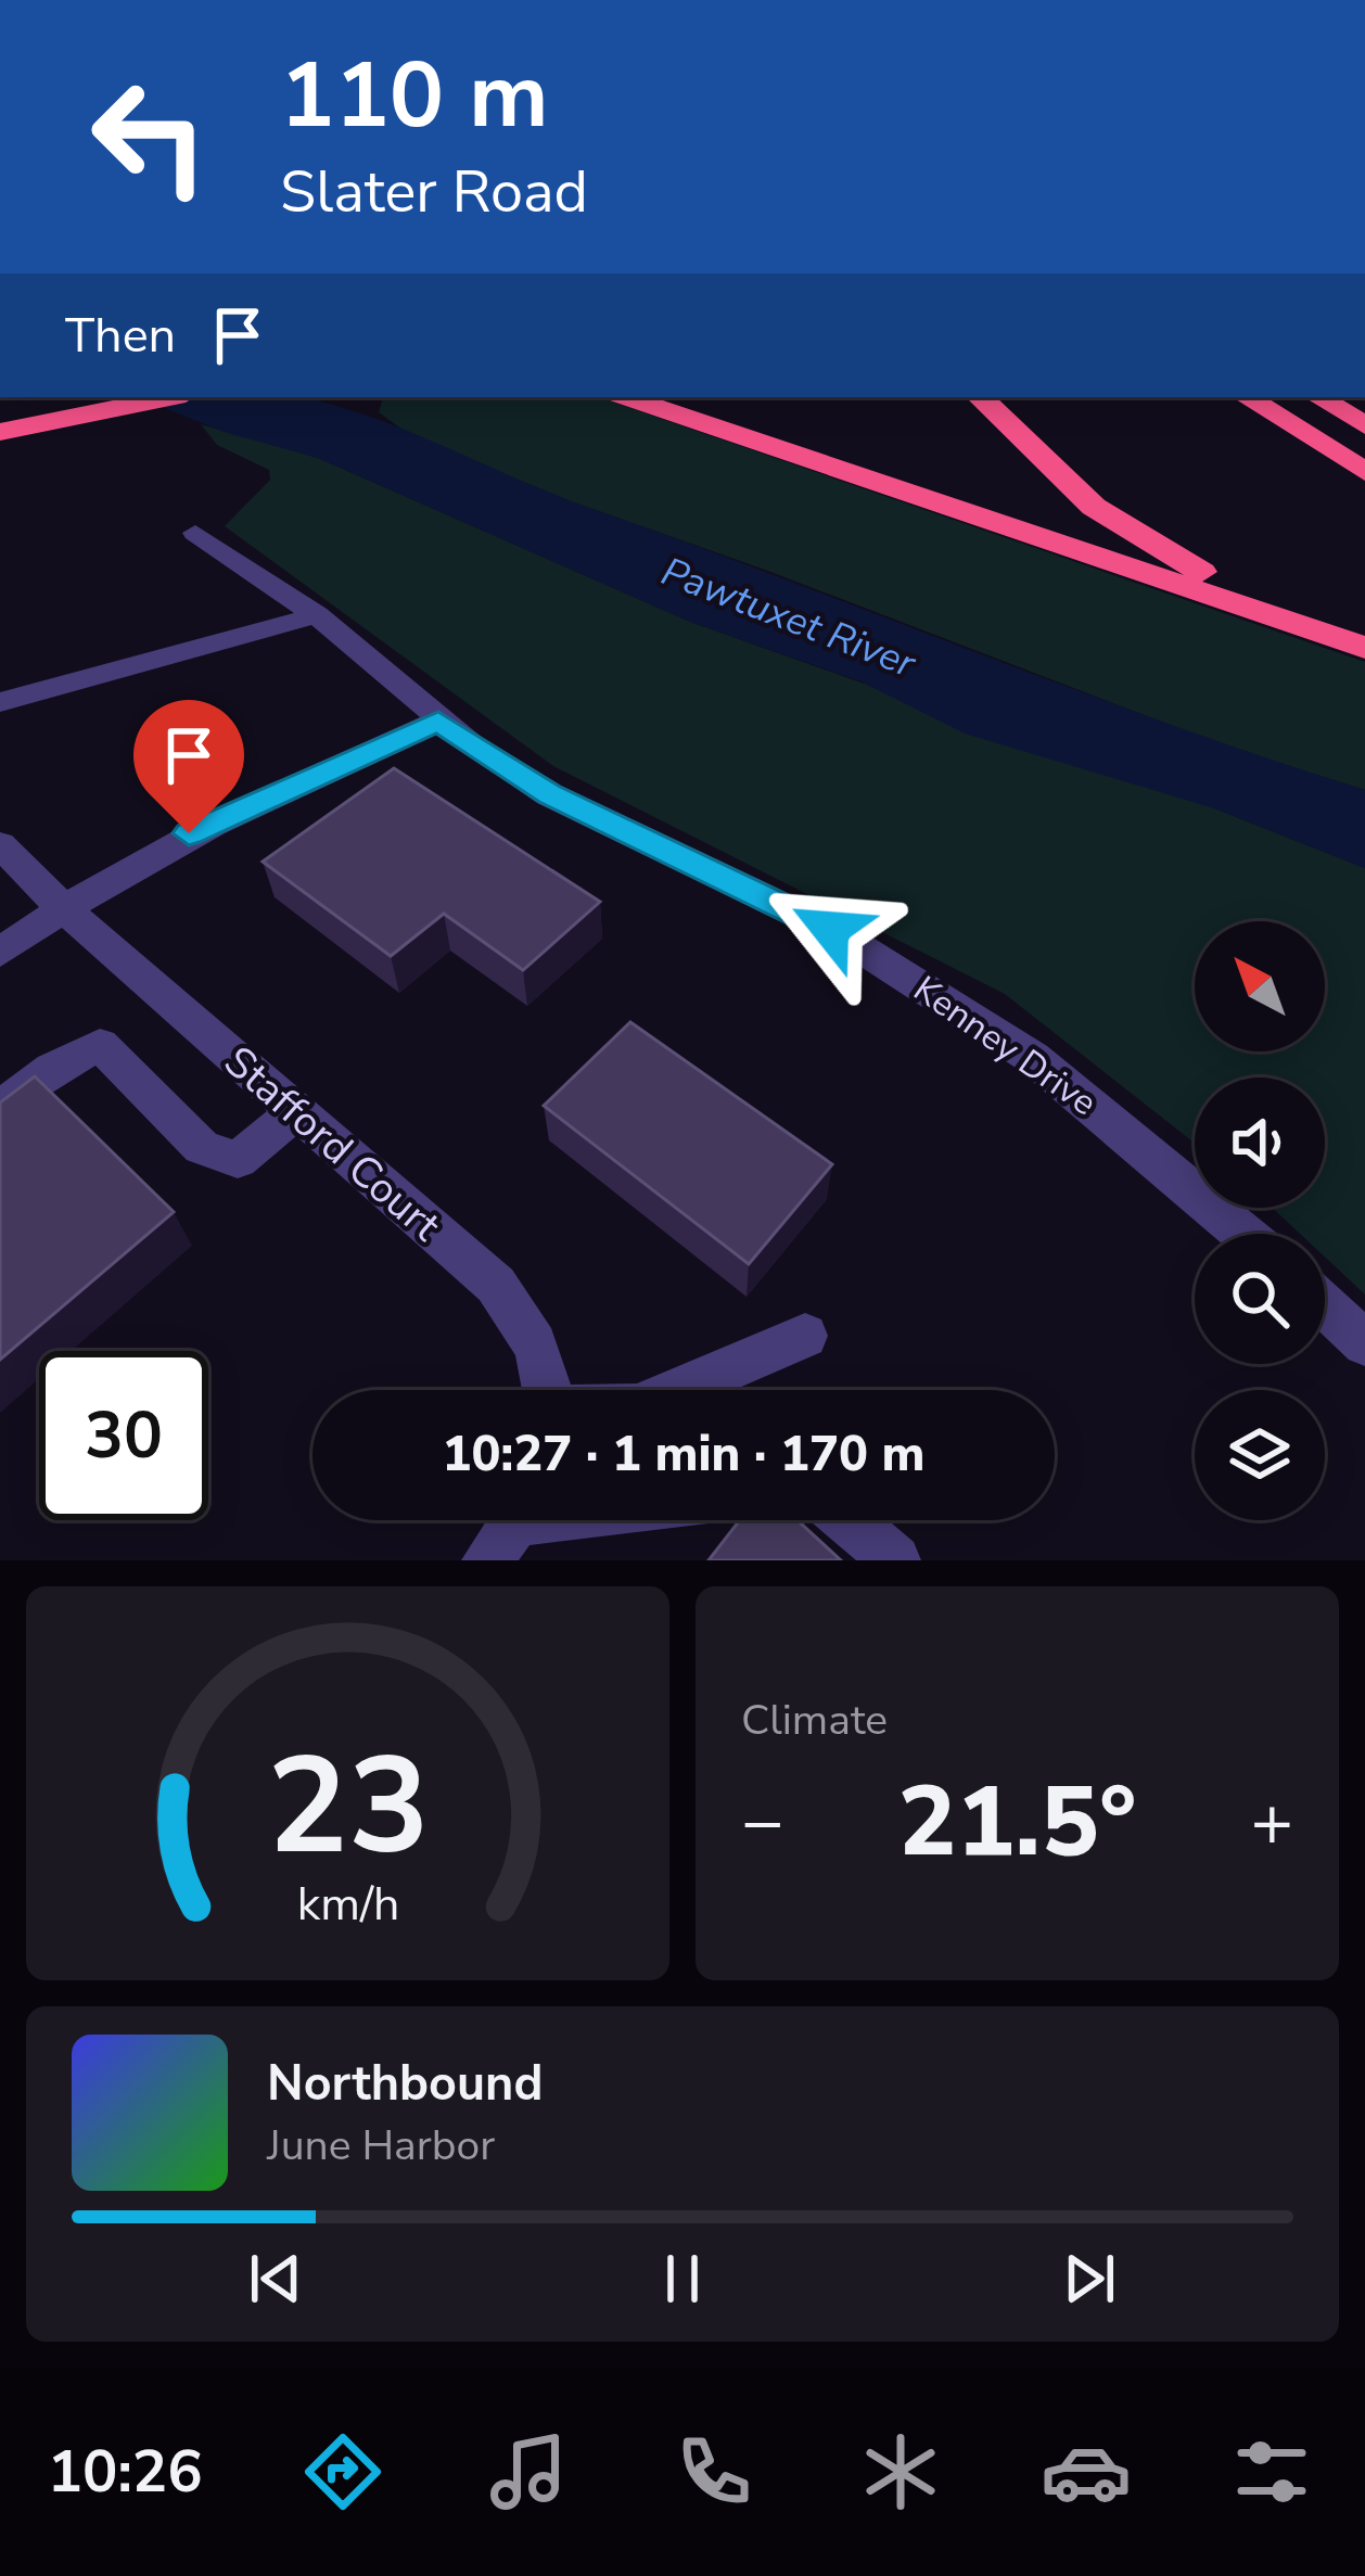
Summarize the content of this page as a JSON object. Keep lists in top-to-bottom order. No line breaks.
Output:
{"streets":{"street":["Kenney Drive","Stafford Court"]},"water":["Pawtuxet River"],"north":"top left","page":{"turn":["110 m","Slater Road"],"then":"Then","limit":"30","trip":"10:27 · 1 min · 170 m","tile":"Climate","heat":["−","21.5°","+"],"song":["Northbound","June Harbor"],"tabs":"10:26","gauge":["23","km/h"]}}
